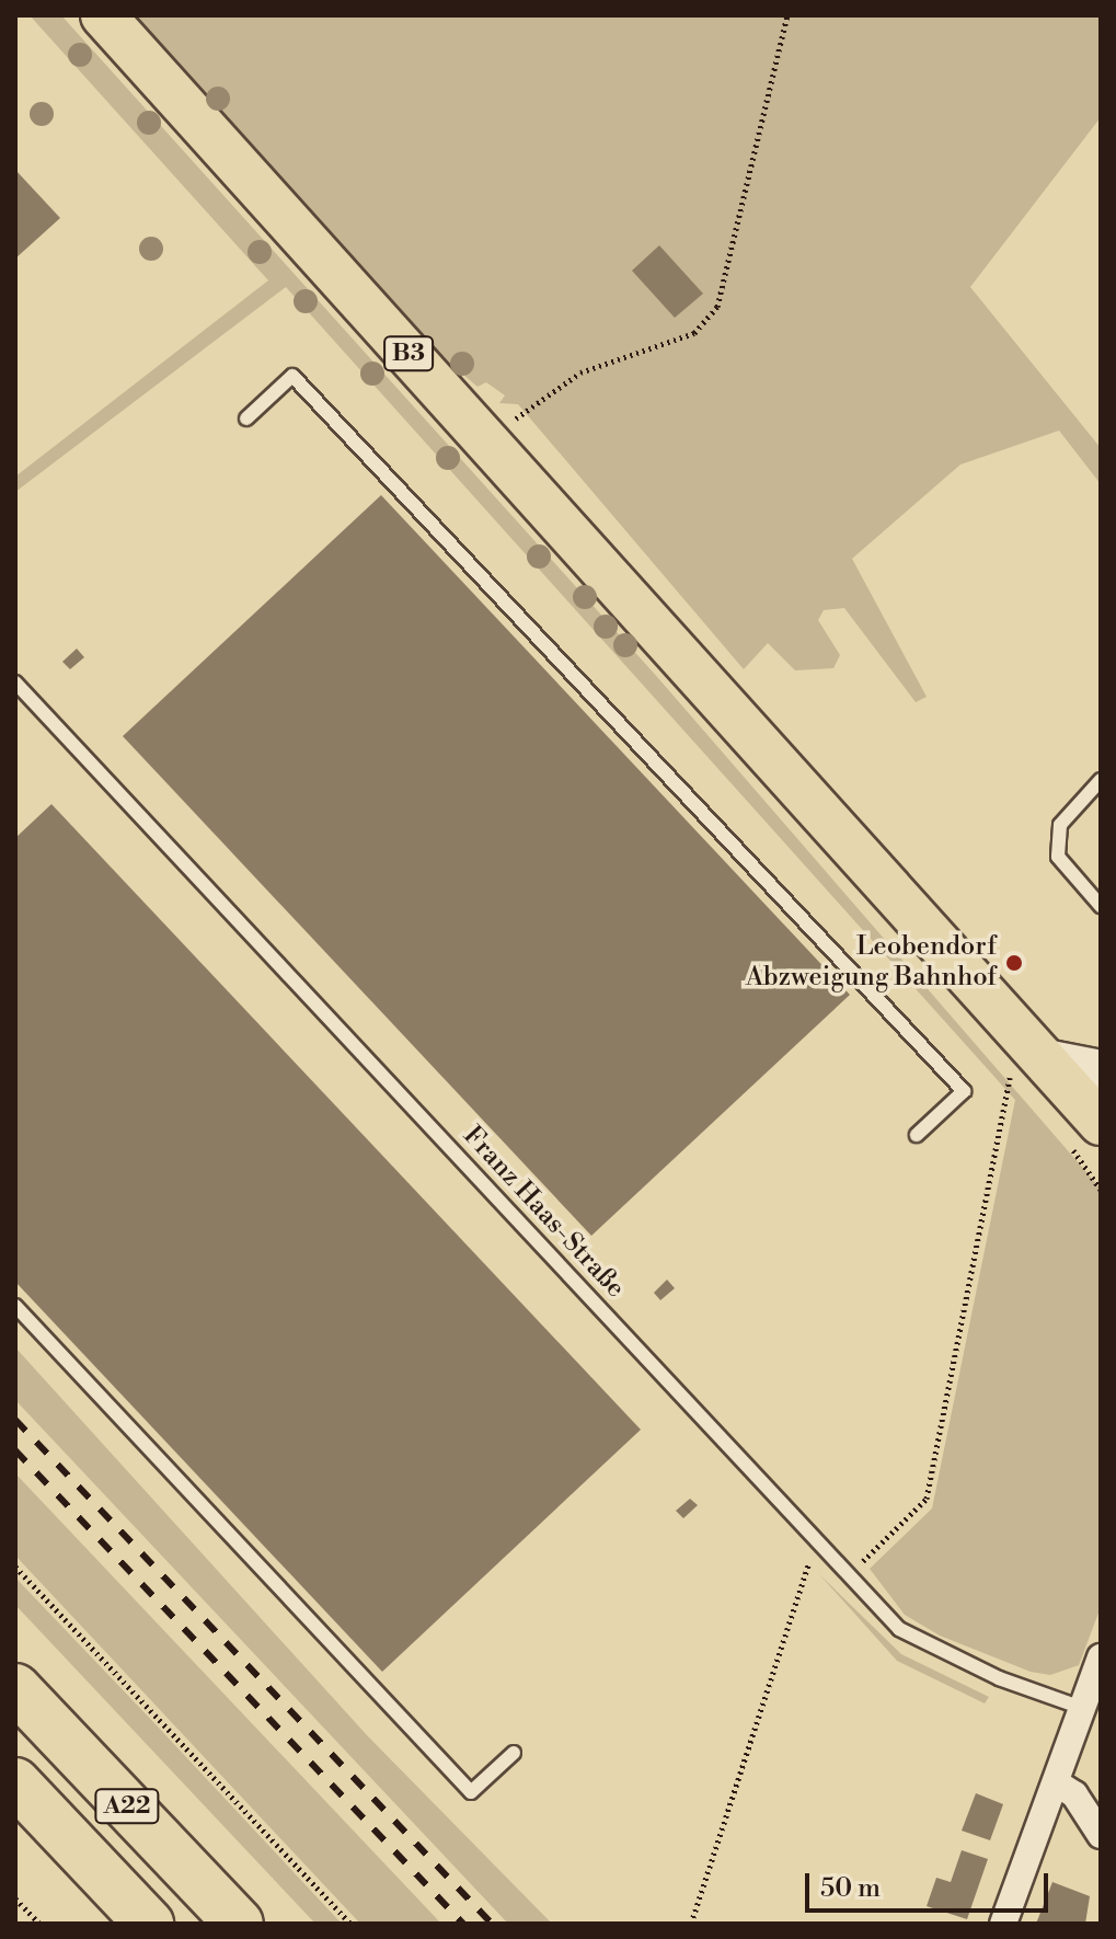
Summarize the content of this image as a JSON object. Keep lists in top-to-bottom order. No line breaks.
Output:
{"streets":{"highway":["A22"],"main road":["B3"],"lane":["Franz Haas-Straße"]},"places":["Leobendorf Abzweigung Bahnhof"],"scale_bar":"50 m"}
